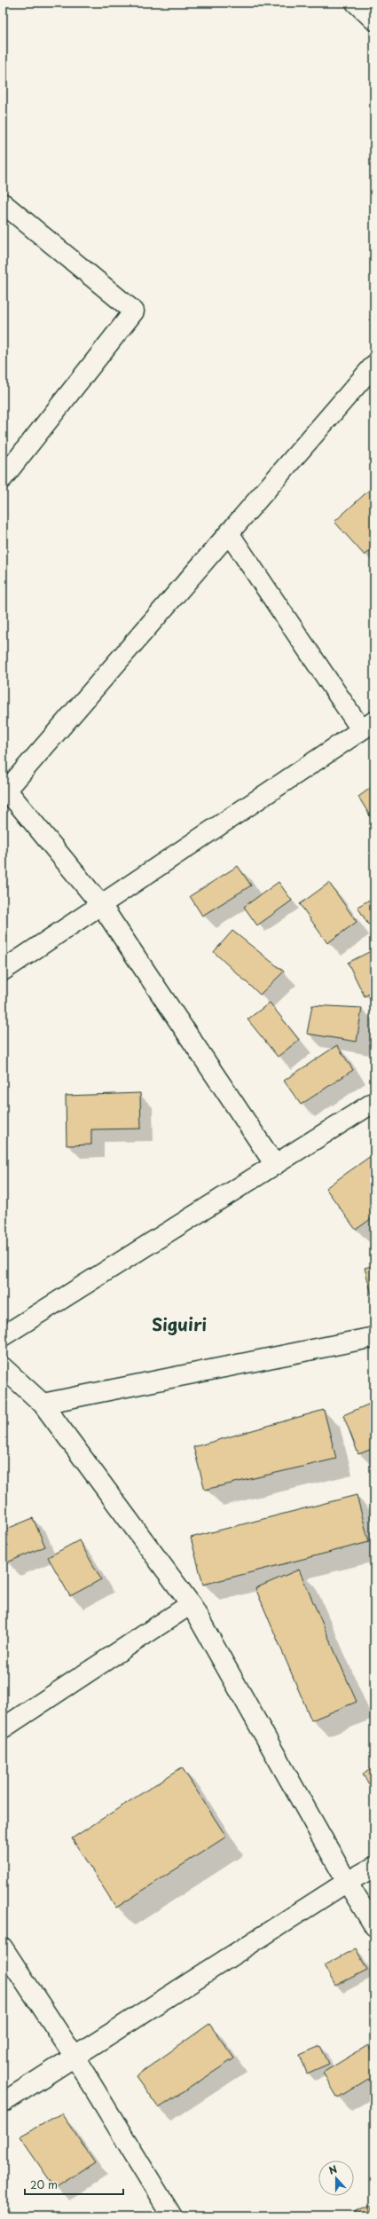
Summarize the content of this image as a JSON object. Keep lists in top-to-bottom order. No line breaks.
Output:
{"districts":["Siguiri"],"scale_bar":"20 m","north":"top"}
